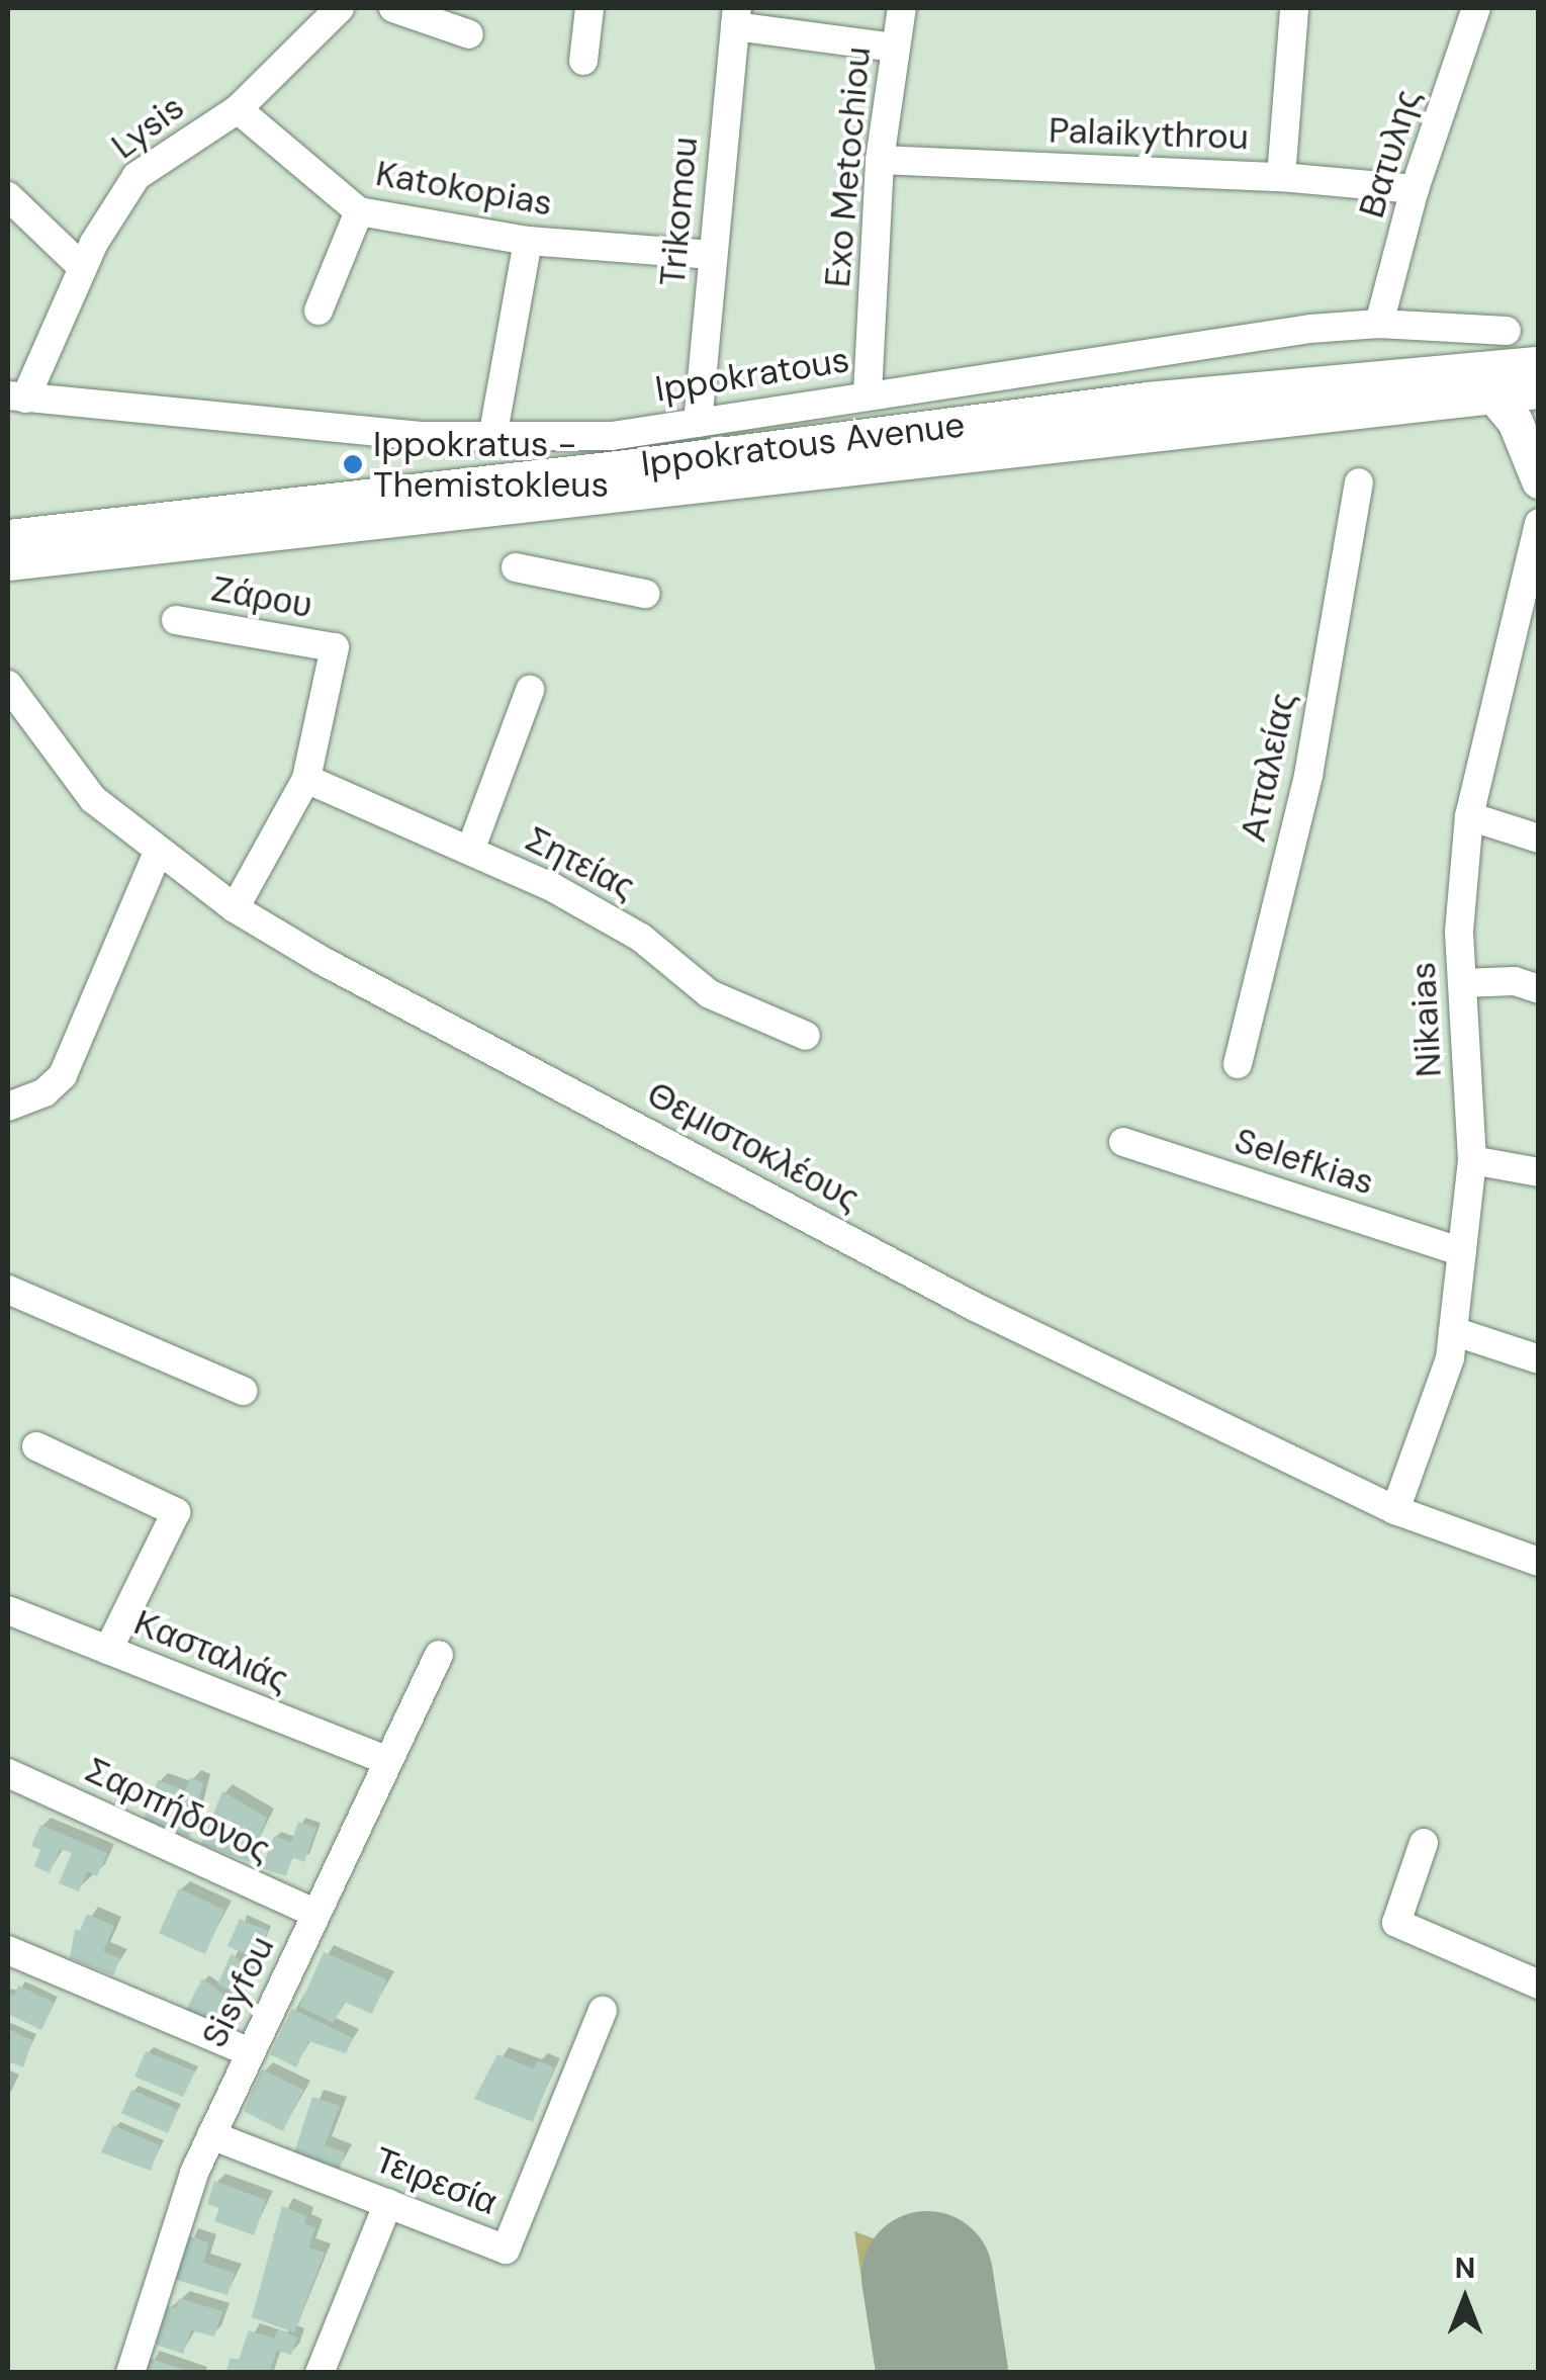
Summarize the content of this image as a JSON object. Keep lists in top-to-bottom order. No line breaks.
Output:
{"streets":{"main road":["Ippokratous Avenue"],"street":["Lysis","Palaikythrou","Βατυλης","Exo Metochiou","Katokopias","Trikomou","Ippokratous","Ζάρου","Ατταλείας","Σητείας","Nikaias","Θεμιστοκλέους","Selefkias","Κασταλιάς","Σαρπήδονος","Sisyfou","Τειρεσία"]},"crossings":[["Lysis","Katokopias"],["Lysis","Ippokratous"],["Palaikythrou","Βατυλης"],["Palaikythrou","Exo Metochiou"],["Βατυλης","Ippokratous"],["Exo Metochiou","Ippokratous"],["Katokopias","Trikomou"],["Trikomou","Ippokratous"],["Ippokratous","Ippokratous Avenue"],["Ζάρου","Σητείας"],["Nikaias","Θεμιστοκλέους"],["Nikaias","Selefkias"],["Κασταλιάς","Sisyfou"],["Σαρπήδονος","Sisyfou"],["Sisyfou","Τειρεσία"]],"places":["Ippokratus - Themistokleus"],"north":"top"}
